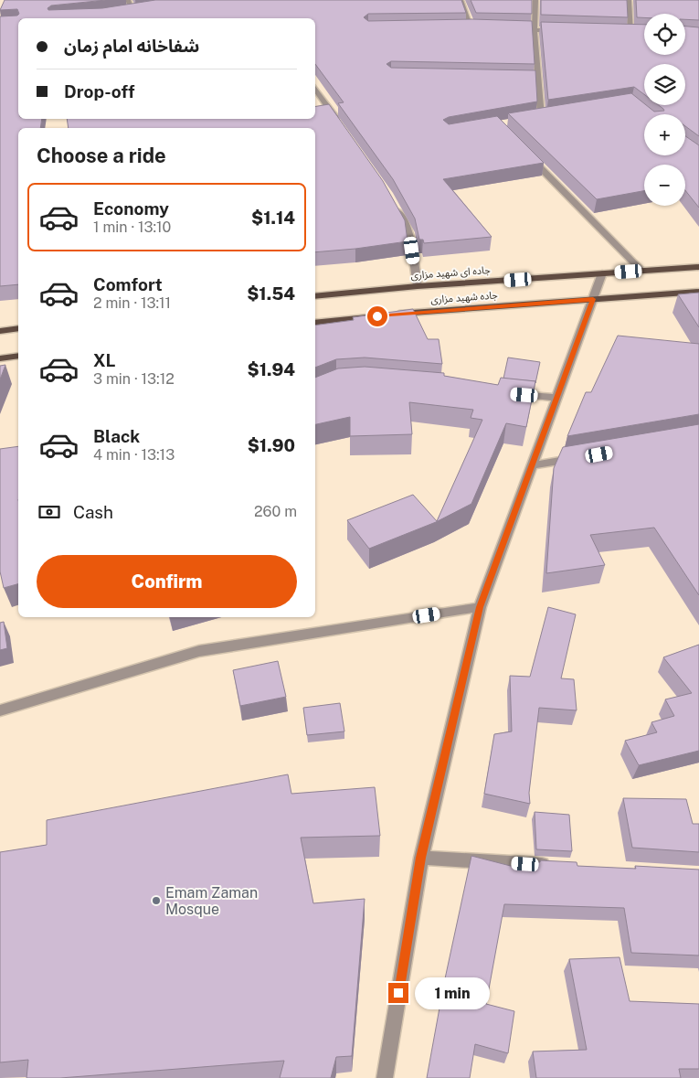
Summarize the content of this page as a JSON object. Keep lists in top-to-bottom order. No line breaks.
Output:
{"streets":{"main road":["جاده ای شهید مزاری","جاده شهید مزاری"]},"places":["Emam Zaman Mosque"],"page":{"map_buttons":["+","−"],"banner":["شفاخانه امام زمان","Drop-off"],"heading":"Choose a ride","list":[{"name":"Economy","note":"1 min · 13:10","value":"$1.14"},{"name":"Comfort","note":"2 min · 13:11","value":"$1.54"},{"name":"XL","note":"3 min · 13:12","value":"$1.94"},{"name":"Black","note":"4 min · 13:13","value":"$1.90"}],"pay":["Cash","260 m"],"buttons":"Confirm","bubble":"1 min"}}
